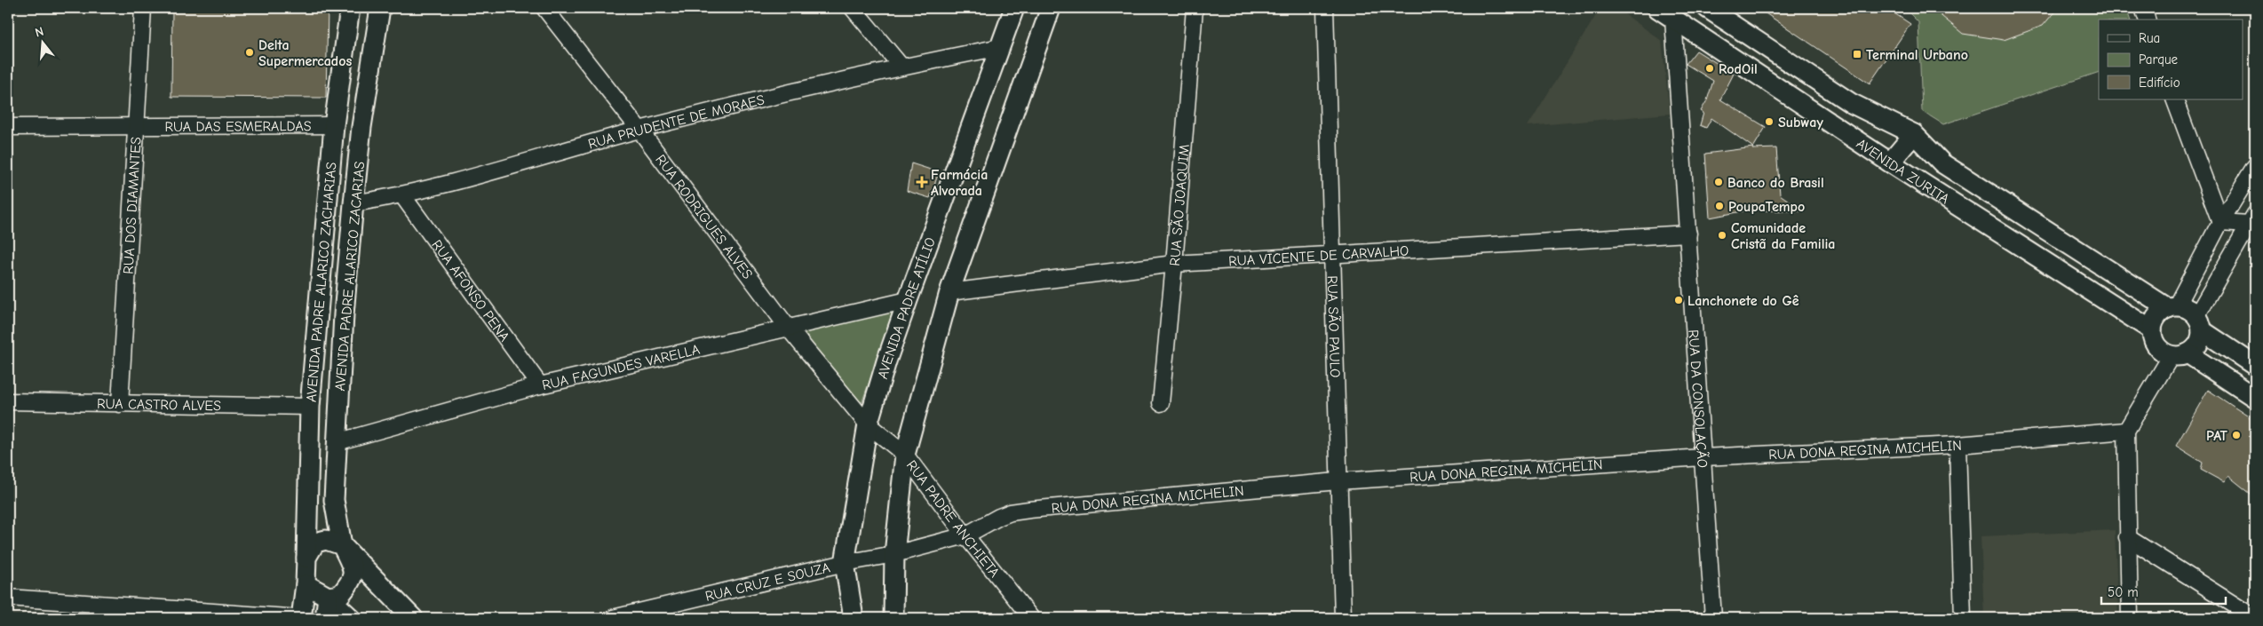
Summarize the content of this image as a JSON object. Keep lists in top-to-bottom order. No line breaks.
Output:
{"streets":{"street":["RUA PRUDENTE DE MORAES","RUA DAS ESMERALDAS","AVENIDA ZURITA","RUA DOS DIAMANTES","RUA SÃO JOAQUIM","RUA RODRIGUES ALVES","RUA VICENTE DE CARVALHO","AVENIDA PADRE ALARICO ZACARIAS","AVENIDA PADRE ALARICO ZACHARIAS","RUA AFONSO PENA","AVENIDA PADRE ATÍLIO","RUA SÃO PAULO","RUA FAGUNDES VARELLA","RUA DA CONSOLAÇÃO","RUA CASTRO ALVES","RUA DONA REGINA MICHELIN","RUA PADRE ANCHIETA","RUA CRUZ E SOUZA"]},"crossings":[["RUA PRUDENTE DE MORAES","RUA RODRIGUES ALVES"],["RUA PRUDENTE DE MORAES","AVENIDA PADRE ALARICO ZACARIAS"],["RUA PRUDENTE DE MORAES","RUA AFONSO PENA"],["RUA PRUDENTE DE MORAES","AVENIDA PADRE ATÍLIO"],["RUA DAS ESMERALDAS","RUA DOS DIAMANTES"],["RUA DAS ESMERALDAS","AVENIDA PADRE ALARICO ZACHARIAS"],["AVENIDA ZURITA","RUA DA CONSOLAÇÃO"],["RUA DOS DIAMANTES","RUA CASTRO ALVES"],["RUA SÃO JOAQUIM","RUA VICENTE DE CARVALHO"],["RUA RODRIGUES ALVES","AVENIDA PADRE ATÍLIO"],["RUA RODRIGUES ALVES","RUA FAGUNDES VARELLA"],["RUA RODRIGUES ALVES","RUA PADRE ANCHIETA"],["RUA VICENTE DE CARVALHO","RUA SÃO PAULO"],["RUA VICENTE DE CARVALHO","RUA DA CONSOLAÇÃO"],["AVENIDA PADRE ALARICO ZACARIAS","AVENIDA PADRE ALARICO ZACHARIAS"],["AVENIDA PADRE ALARICO ZACARIAS","RUA FAGUNDES VARELLA"],["AVENIDA PADRE ALARICO ZACHARIAS","RUA CASTRO ALVES"],["RUA AFONSO PENA","RUA FAGUNDES VARELLA"],["AVENIDA PADRE ATÍLIO","RUA FAGUNDES VARELLA"],["AVENIDA PADRE ATÍLIO","RUA PADRE ANCHIETA"],["AVENIDA PADRE ATÍLIO","RUA CRUZ E SOUZA"],["RUA SÃO PAULO","RUA DONA REGINA MICHELIN"],["RUA DA CONSOLAÇÃO","RUA DONA REGINA MICHELIN"],["RUA DONA REGINA MICHELIN","RUA PADRE ANCHIETA"],["RUA DONA REGINA MICHELIN","RUA CRUZ E SOUZA"]],"places":{"other":["Delta Supermercados","RodOil","Subway","Banco do Brasil","PoupaTempo","Comunidade Cristã da Familia","Lanchonete do Gê","PAT"],"transit":["Terminal Urbano"],"health":["Farmácia Alvorada"]},"legend":["Rua","Parque","Edifício"],"scale_bar":"50 m","north":"top"}
